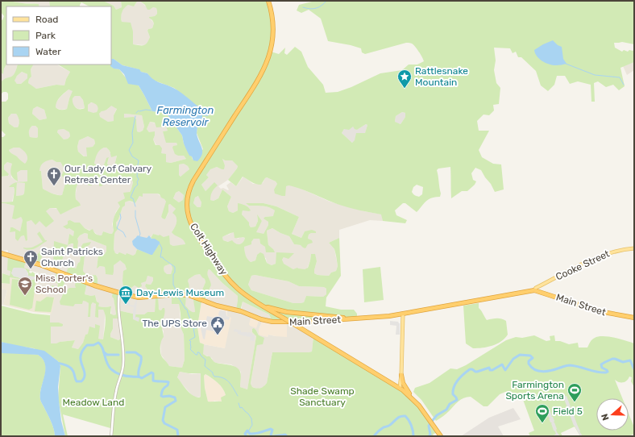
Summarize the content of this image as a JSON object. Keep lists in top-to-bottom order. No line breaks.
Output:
{"streets":{"highway":["Colt Highway","Main Street"],"main road":["Cooke Street"]},"crossings":[["Cooke Street","Main Street"]],"water":["Farmington Reservoir"],"parks":["Shade Swamp Sanctuary","Meadow Land"],"places":{"place":["Rattlesnake Mountain"],"church":["Our Lady of Calvary Retreat Center","Saint Patricks Church"],"school or university":["Miss Porter's School"],"museum":["Day-Lewis Museum"],"public building":["The UPS Store"],"sports":["Farmington Sports Arena","Field 5"]},"legend":["Road","Park","Water"],"north":"left"}
